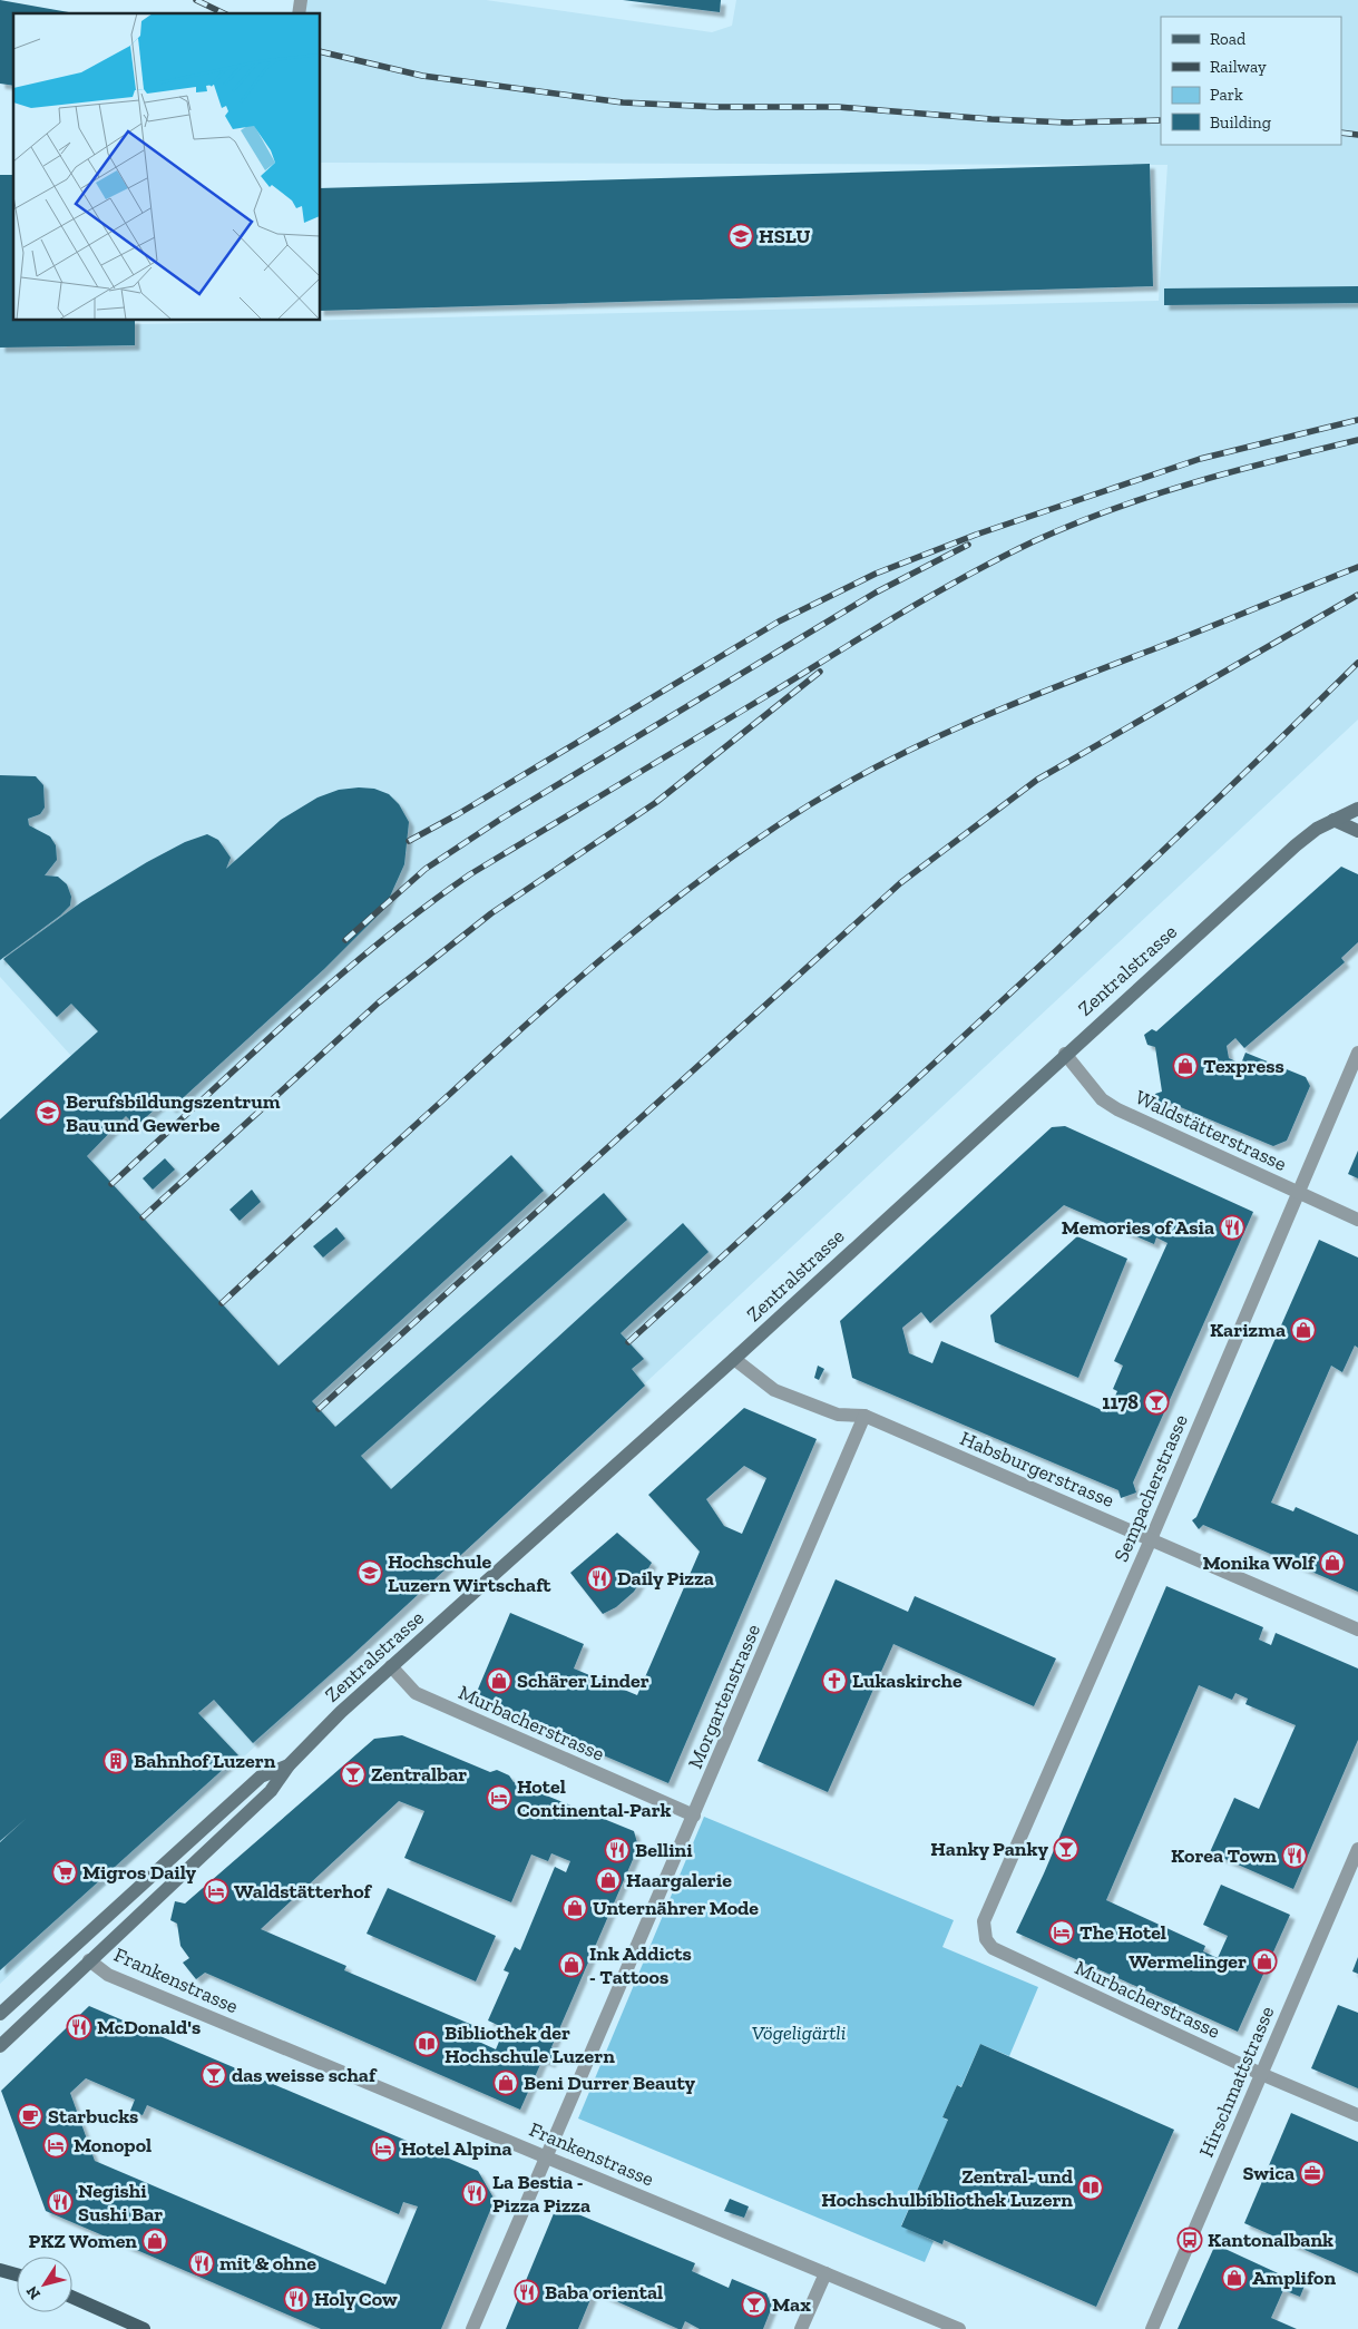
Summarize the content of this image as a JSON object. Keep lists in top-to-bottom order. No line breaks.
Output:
{"streets":{"main road":["Zentralstrasse"],"street":["Waldstätterstrasse","Habsburgerstrasse","Sempacherstrasse","Morgartenstrasse","Murbacherstrasse","Frankenstrasse","Hirschmattstrasse"]},"crossings":[["Zentralstrasse","Waldstätterstrasse"],["Zentralstrasse","Habsburgerstrasse"],["Zentralstrasse","Murbacherstrasse"],["Zentralstrasse","Frankenstrasse"],["Waldstätterstrasse","Sempacherstrasse"],["Habsburgerstrasse","Sempacherstrasse"],["Habsburgerstrasse","Morgartenstrasse"],["Sempacherstrasse","Murbacherstrasse"],["Morgartenstrasse","Murbacherstrasse"],["Morgartenstrasse","Frankenstrasse"],["Murbacherstrasse","Hirschmattstrasse"]],"parks":["Vögeligärtli"],"places":{"school or university":["HSLU","Berufsbildungszentrum Bau und Gewerbe","Hochschule Luzern Wirtschaft"],"shop":["Texpress","Karizma","Monika Wolf","Schärer Linder","Haargalerie","Unternährer Mode","Wermelinger","Ink Addicts - Tattoos","Beni Durrer Beauty","PKZ Women","Amplifon"],"restaurant":["Memories of Asia","Daily Pizza","Bellini","Korea Town","McDonald's","La Bestia - Pizza Pizza","Negishi Sushi Bar","mit & ohne","Baba oriental","Holy Cow"],"bar":["1178","Zentralbar","Hanky Panky","das weisse schaf","Max"],"church":["Lukaskirche"],"building":["Bahnhof Luzern"],"hotel":["Hotel Continental-Park","Waldstätterhof","The Hotel","Monopol","Hotel Alpina"],"supermarket":["Migros Daily"],"library":["Bibliothek der Hochschule Luzern","Zentral- und Hochschulbibliothek Luzern"],"cafe":["Starbucks"],"office":["Swica"],"bus stop":["Kantonalbank"]},"legend":["Road","Railway","Park","Building"],"north":"bottom left"}
